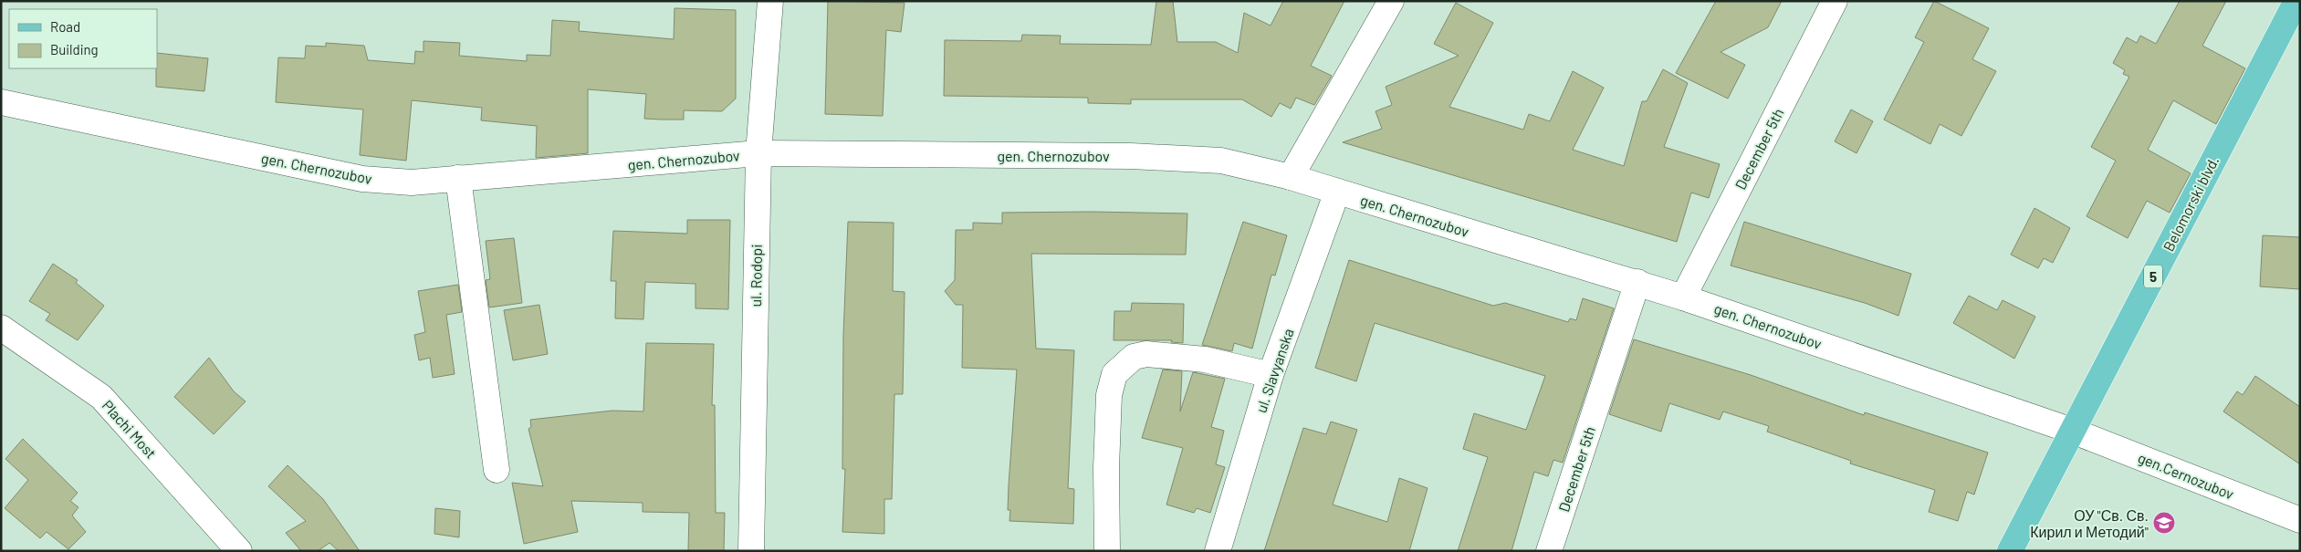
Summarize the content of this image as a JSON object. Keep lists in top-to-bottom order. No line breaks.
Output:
{"streets":{"main road":["Belomorski blvd.","5"],"street":["December 5th","gen. Chernozubov","ul. Rodopi","ul. Slavyanska","Plachi Most","gen.Cernozubov"]},"crossings":[["December 5th","gen. Chernozubov"],["gen. Chernozubov","Belomorski blvd."],["gen. Chernozubov","ul. Rodopi"],["gen. Chernozubov","ul. Slavyanska"],["gen. Chernozubov","gen.Cernozubov"],["Belomorski blvd.","gen.Cernozubov"]],"places":{"school or university":["ОУ \"Св. Св. Кирил и Методий\""]},"legend":["Road","Building"]}
